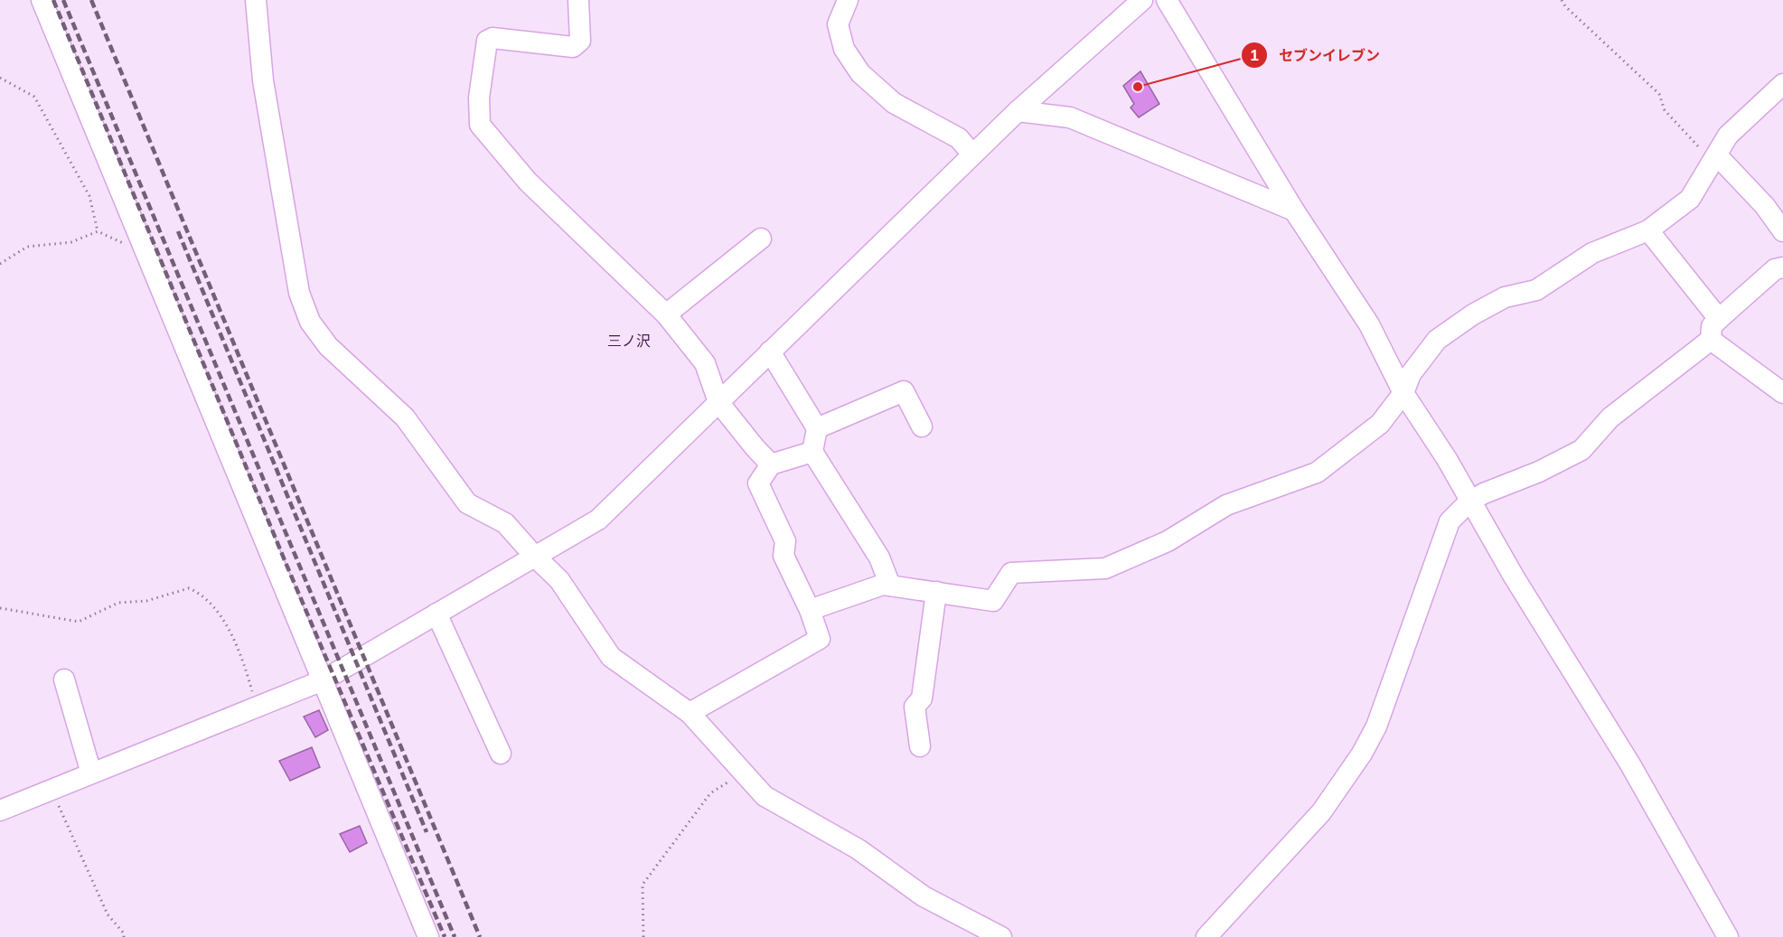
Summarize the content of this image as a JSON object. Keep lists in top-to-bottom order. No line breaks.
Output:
{"districts":["三ノ沢"],"places":["セブンイレブン"]}
